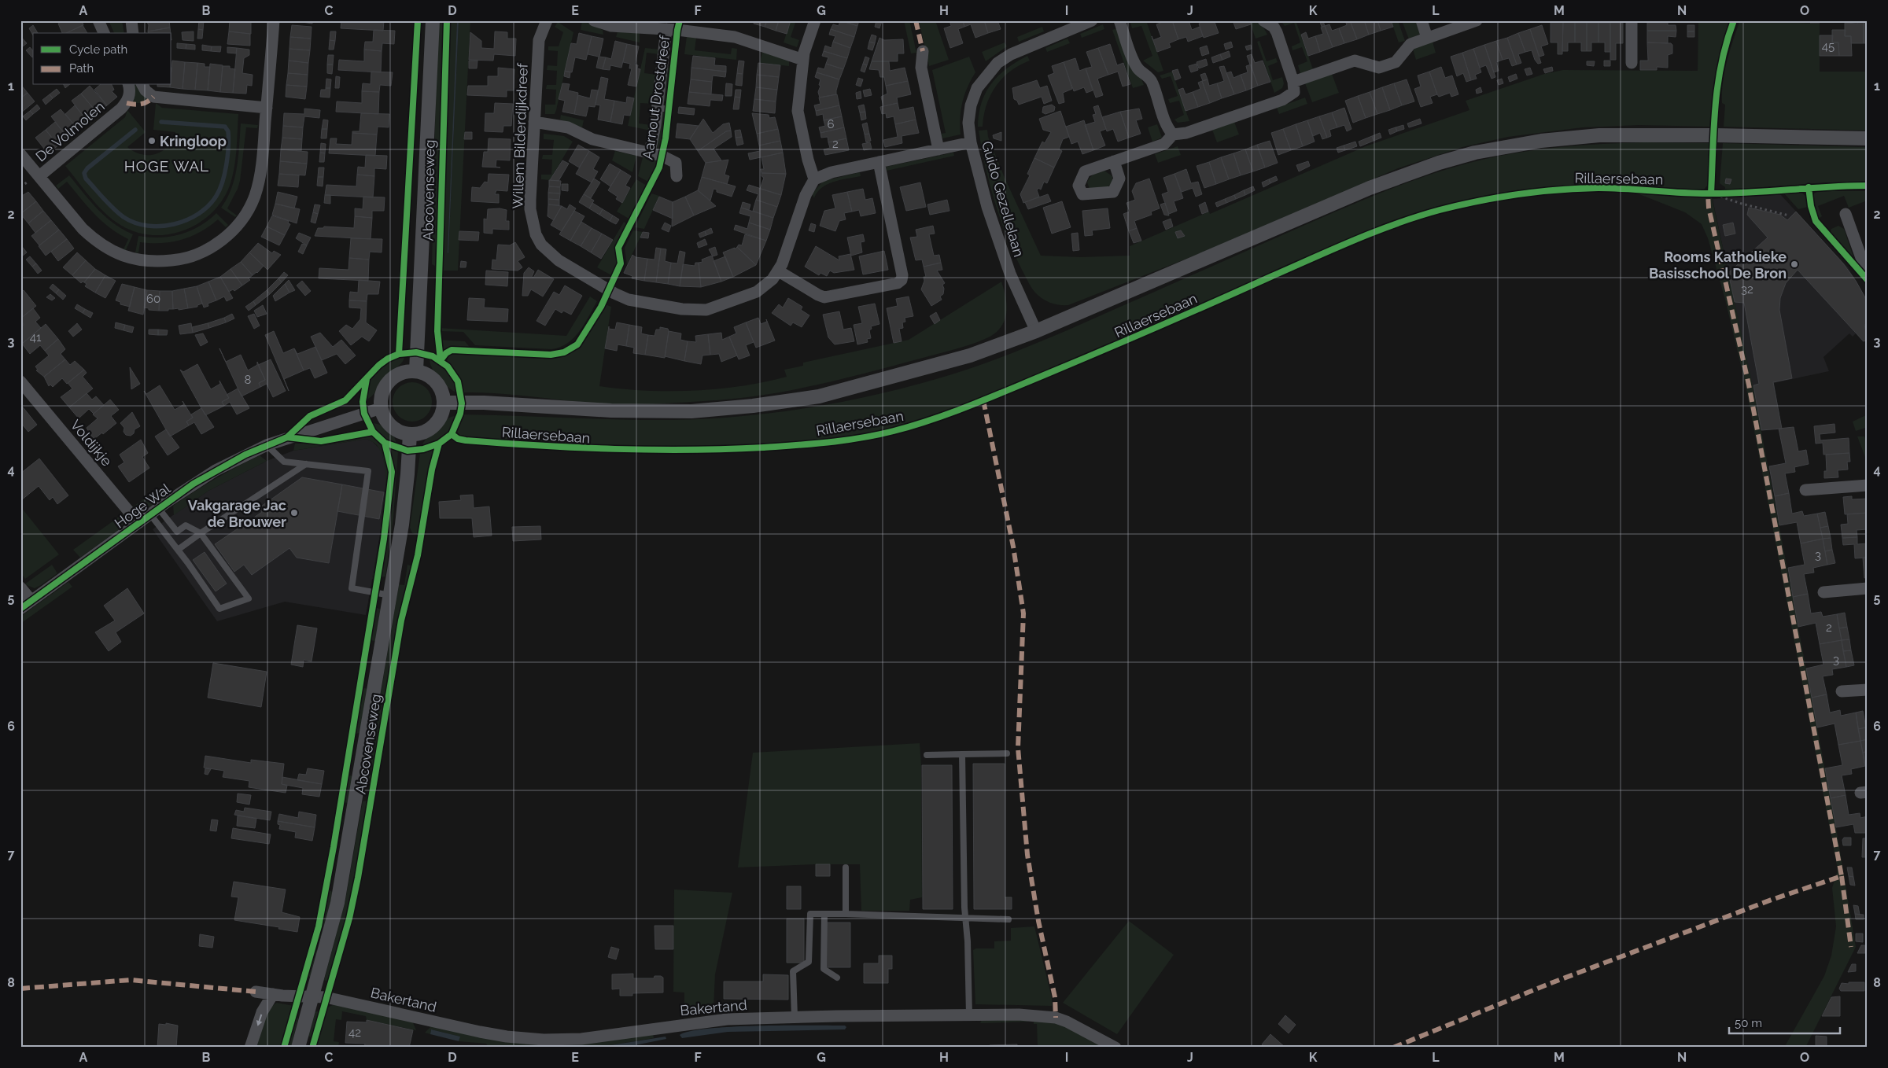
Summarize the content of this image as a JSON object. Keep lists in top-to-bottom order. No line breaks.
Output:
{"streets":{"street":["Aarnout Drostdreef","De Volmolen","Willem Bilderdijkdreef","Rillaersebaan","Abcovenseweg","Guido Gezellelaan","Voldijkje","Hoge Wal","Bakertand"]},"crossings":[["Aarnout Drostdreef","Willem Bilderdijkdreef"],["Rillaersebaan","Abcovenseweg"],["Rillaersebaan","Guido Gezellelaan"],["Rillaersebaan","Hoge Wal"],["Abcovenseweg","Hoge Wal"],["Abcovenseweg","Bakertand"],["Voldijkje","Hoge Wal"]],"districts":["HOGE WAL"],"places":["Kringloop","Rooms Katholieke Basisschool De Bron","Vakgarage Jac de Brouwer"],"house_numbers":["45","6","2","32","60","41","8","3","2","3","42"],"legend":["Cycle path","Path"],"scale_bar":"50 m","grid":{"columns":["A","B","C","D","E","F","G","H","I","J","K","L","M","N","O"],"rows":["1","2","3","4","5","6","7","8"]}}
